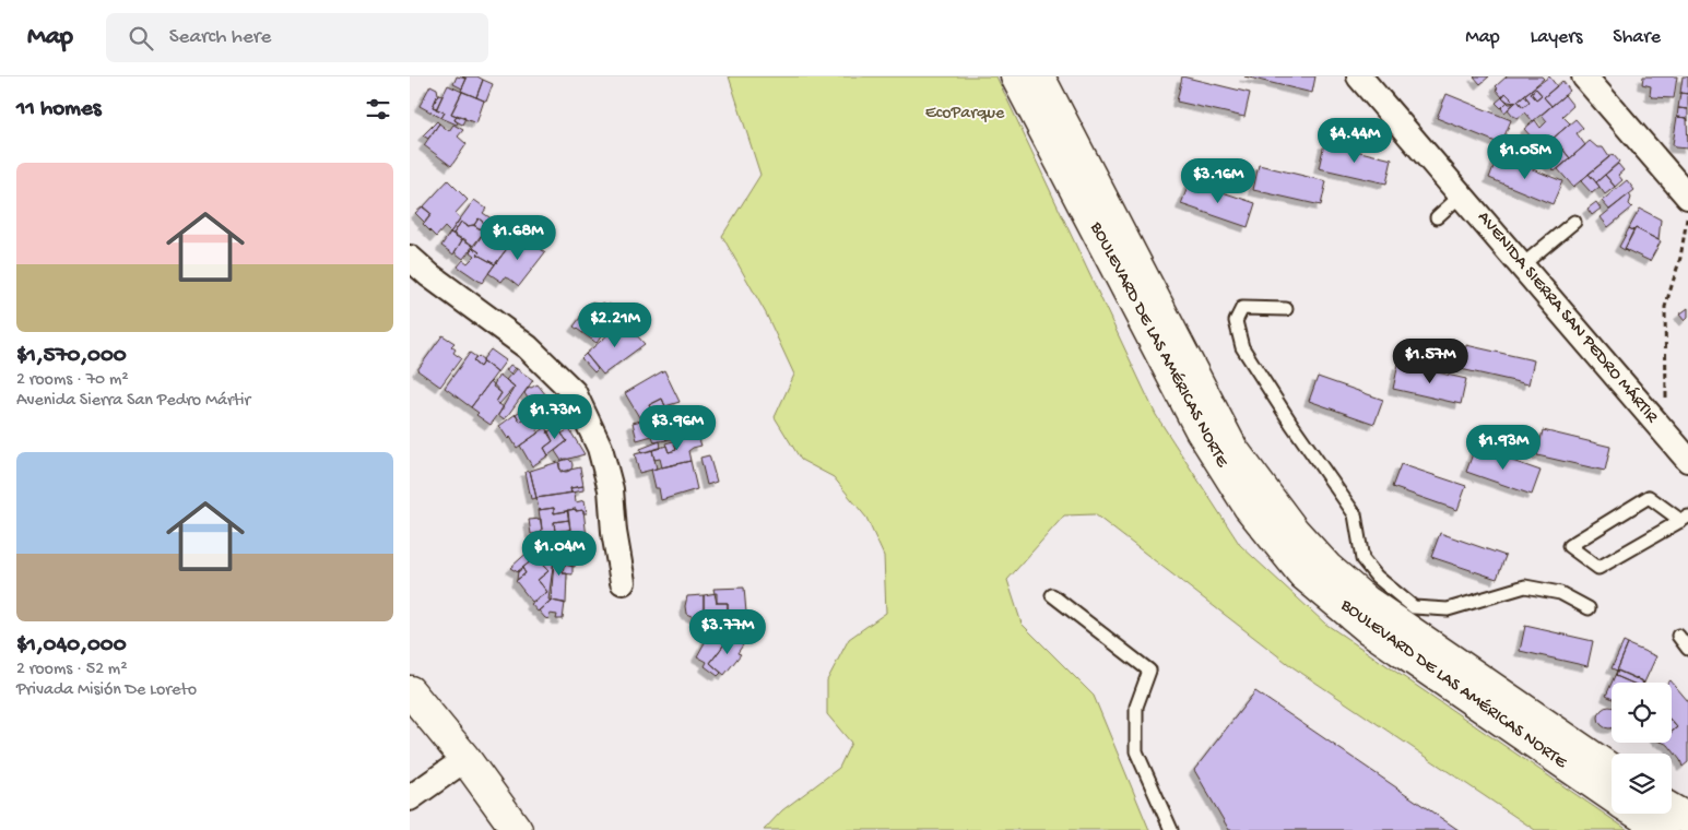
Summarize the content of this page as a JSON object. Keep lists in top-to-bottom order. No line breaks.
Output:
{"streets":{"main road":["BOULEVARD DE LAS AMÉRICAS NORTE"],"street":["AVENIDA SIERRA SAN PEDRO MÁRTIR"]},"parks":["EcoParque"],"page":{"header":"Map","search":"Search here","nav":["Map","Layers","Share"],"heading":"11 homes","price":["$4.44M","$1.05M","$3.16M","$1.68M","$2.21M","$1.57M","$1.73M","$3.96M","$1.93M","$1.04M","$3.77M"],"list":[{"name":"$1,570,000","note":"2 rooms · 70 m² · Avenida Sierra San Pedro Mártir"},{"name":"$1,040,000","note":"2 rooms · 52 m² · Privada Misión De Loreto"}]}}
